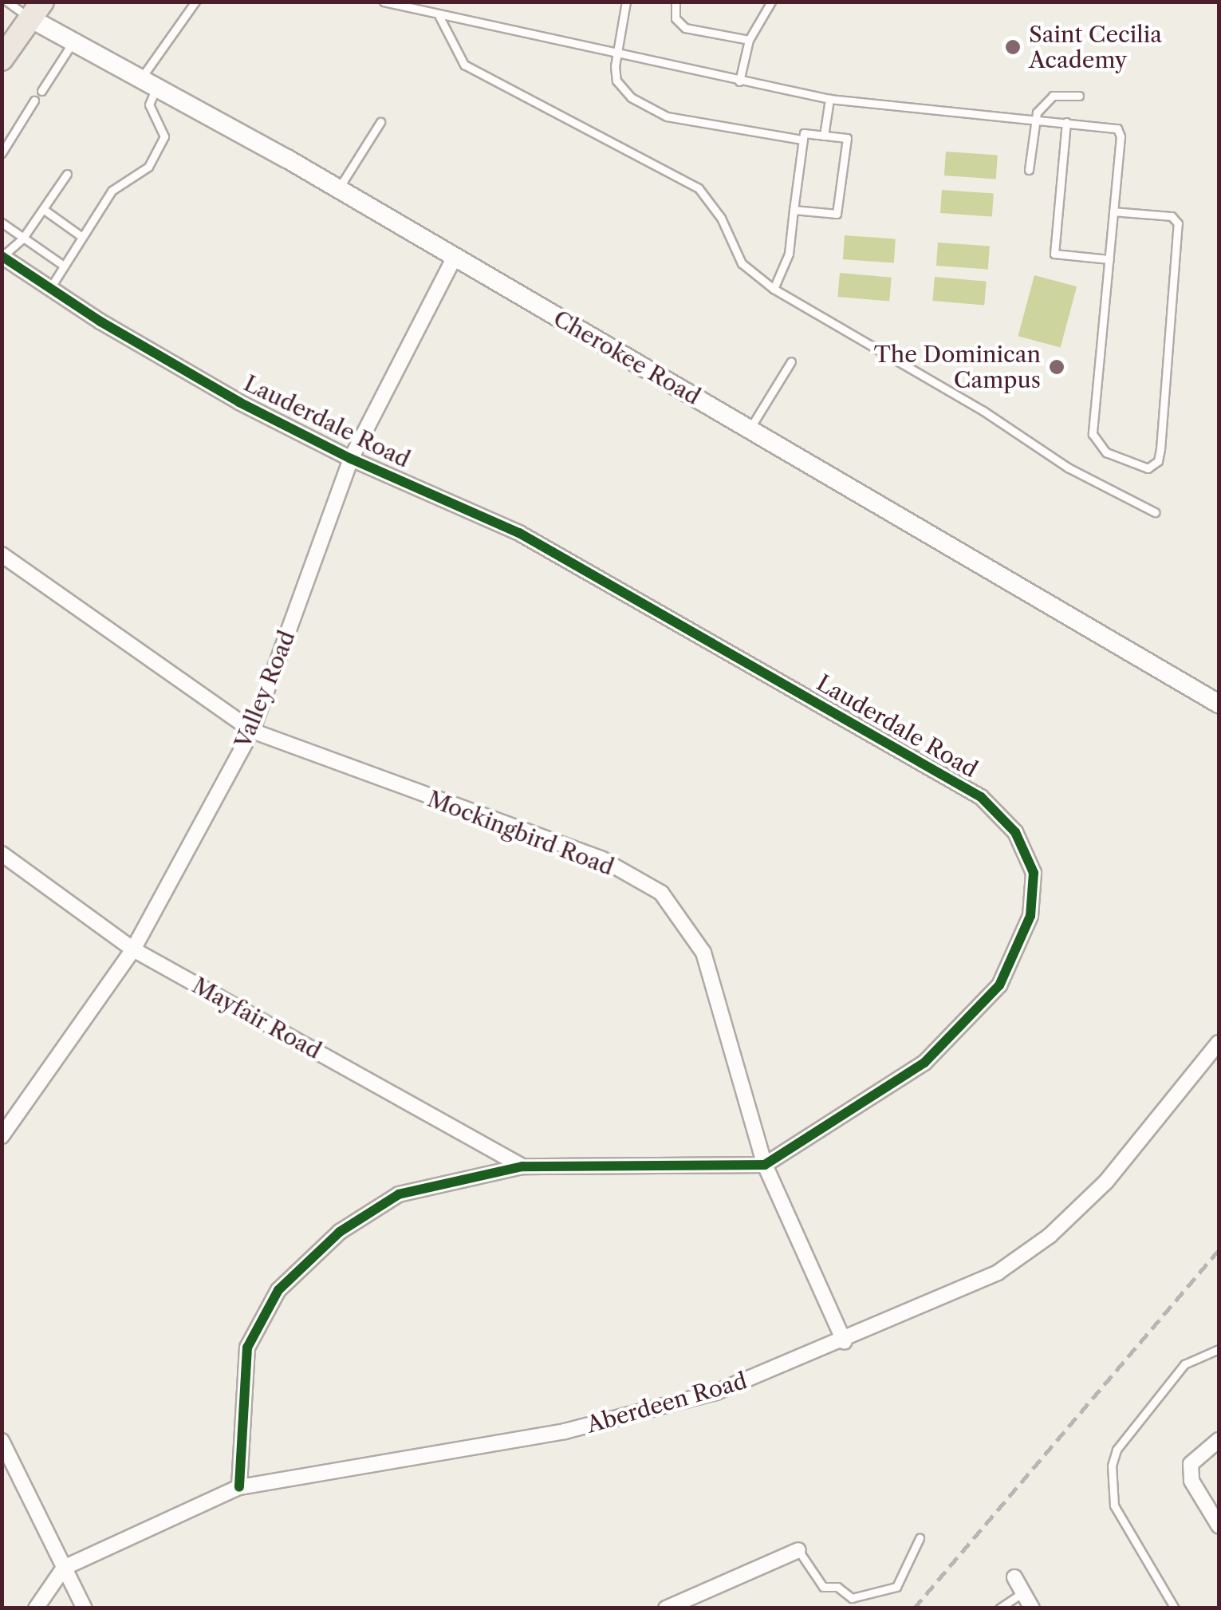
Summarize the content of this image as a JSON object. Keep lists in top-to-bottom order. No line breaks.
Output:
{"streets":{"street":["Cherokee Road","Lauderdale Road","Valley Road","Mockingbird Road","Mayfair Road","Aberdeen Road"]},"crossings":[["Cherokee Road","Valley Road"],["Lauderdale Road","Valley Road"],["Lauderdale Road","Mockingbird Road"],["Valley Road","Mockingbird Road"],["Valley Road","Mayfair Road"],["Mockingbird Road","Aberdeen Road"]],"places":["Saint Cecilia Academy","The Dominican Campus"]}
